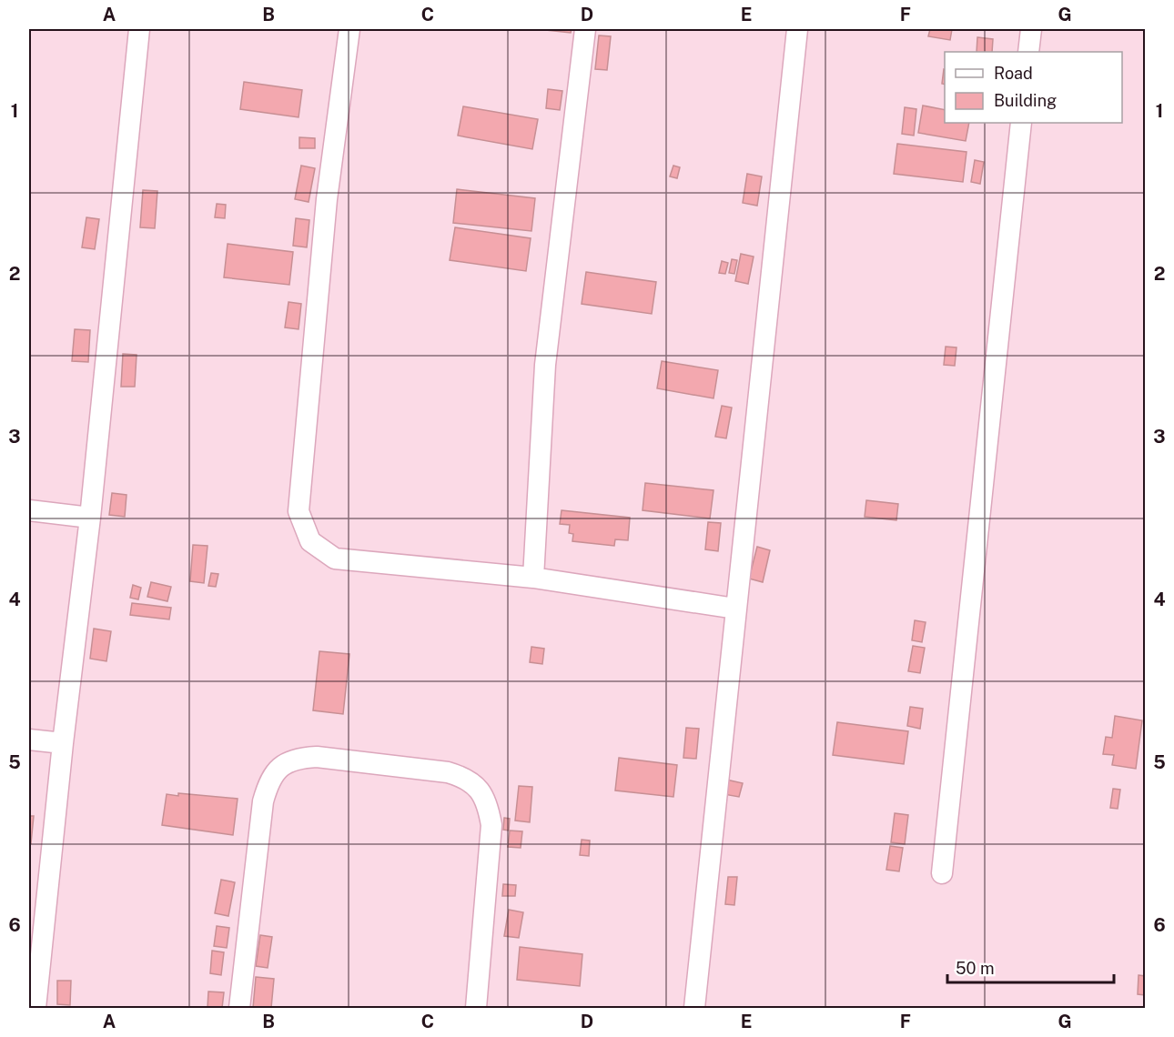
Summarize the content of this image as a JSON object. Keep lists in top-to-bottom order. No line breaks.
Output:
{"legend":["Road","Building"],"scale_bar":"50 m","grid":{"columns":["A","B","C","D","E","F","G"],"rows":["1","2","3","4","5","6"]}}
